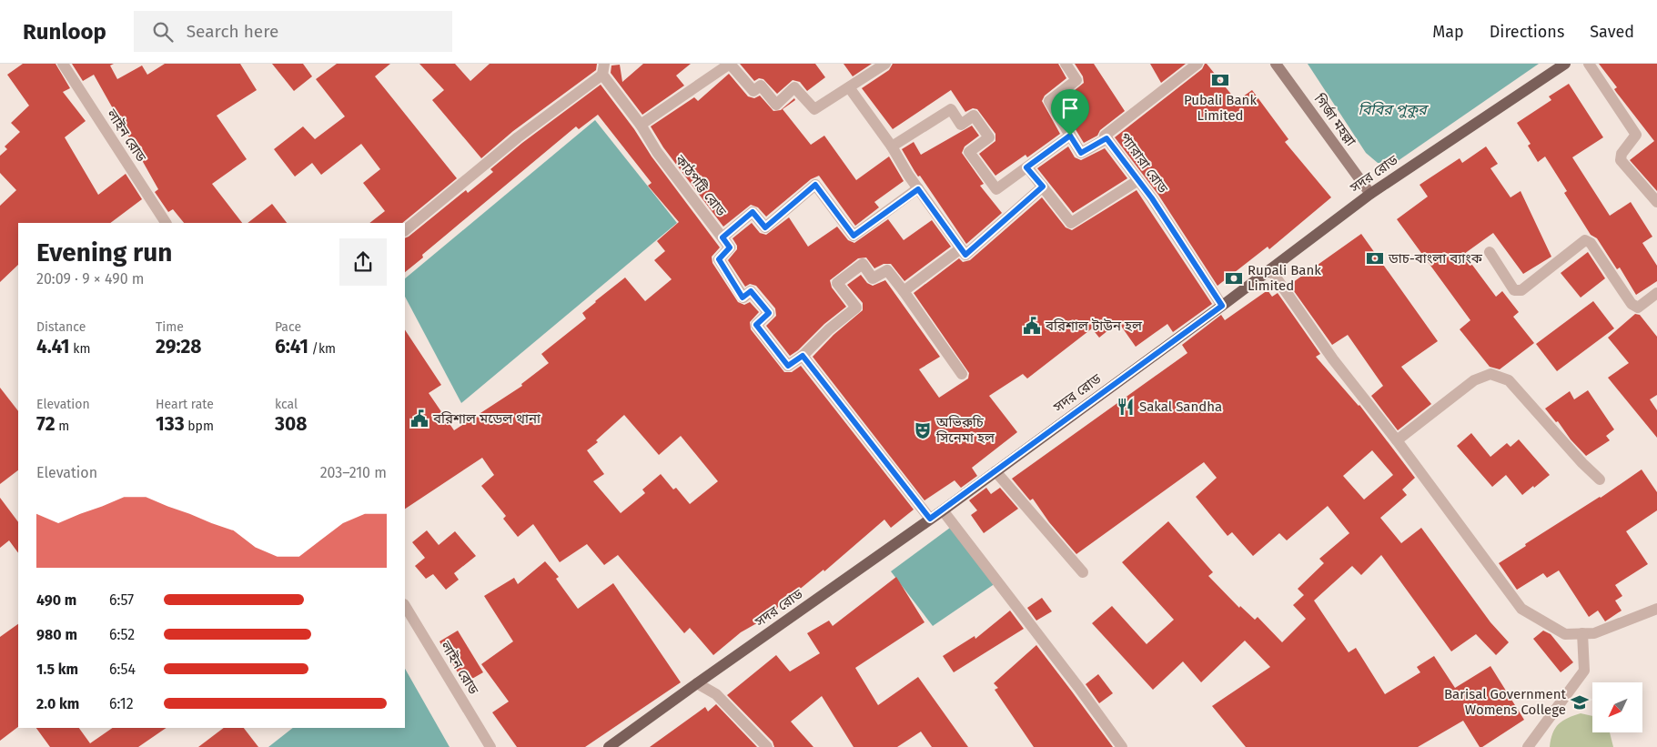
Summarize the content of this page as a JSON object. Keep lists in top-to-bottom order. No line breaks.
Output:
{"streets":{"main road":["গির্জা মহল্লা","সদর রোড"],"street":["লাইন রোড","প্যারারা রোড","কাঠপট্টি রোড"]},"crossings":[["গির্জা মহল্লা","সদর রোড"],["প্যারারা রোড","সদর রোড"]],"water":["বিবির পুকুর"],"places":{"bank":["Pubali Bank Limited","ডাচ-বাংলা ব্যাংক","Rupali Bank Limited"],"public building":["বরিশাল টাউন হল","বরিশাল মডেল থানা"],"restaurant":["Sakal Sandha"],"theatre":["অভিরুচি সিনেমা হল"],"school or university":["Barisal Government Womens College"]},"north":"bottom left","page":{"header":"Runloop","search":"Search here","nav":["Map","Directions","Saved"],"heading":["Evening run","20:09 · 9 × 490 m"],"stats":[["Distance","4.41 km"],["Time","29:28"],["Pace","6:41 /km"],["Elevation","72 m"],["Heart rate","133 bpm"],["kcal","308"]],"chart":["Elevation","203–210 m"],"list":[{"name":"490 m","note":"6:57"},{"name":"980 m","note":"6:52"},{"name":"1.5 km","note":"6:54"},{"name":"2.0 km","note":"6:12"}]}}
